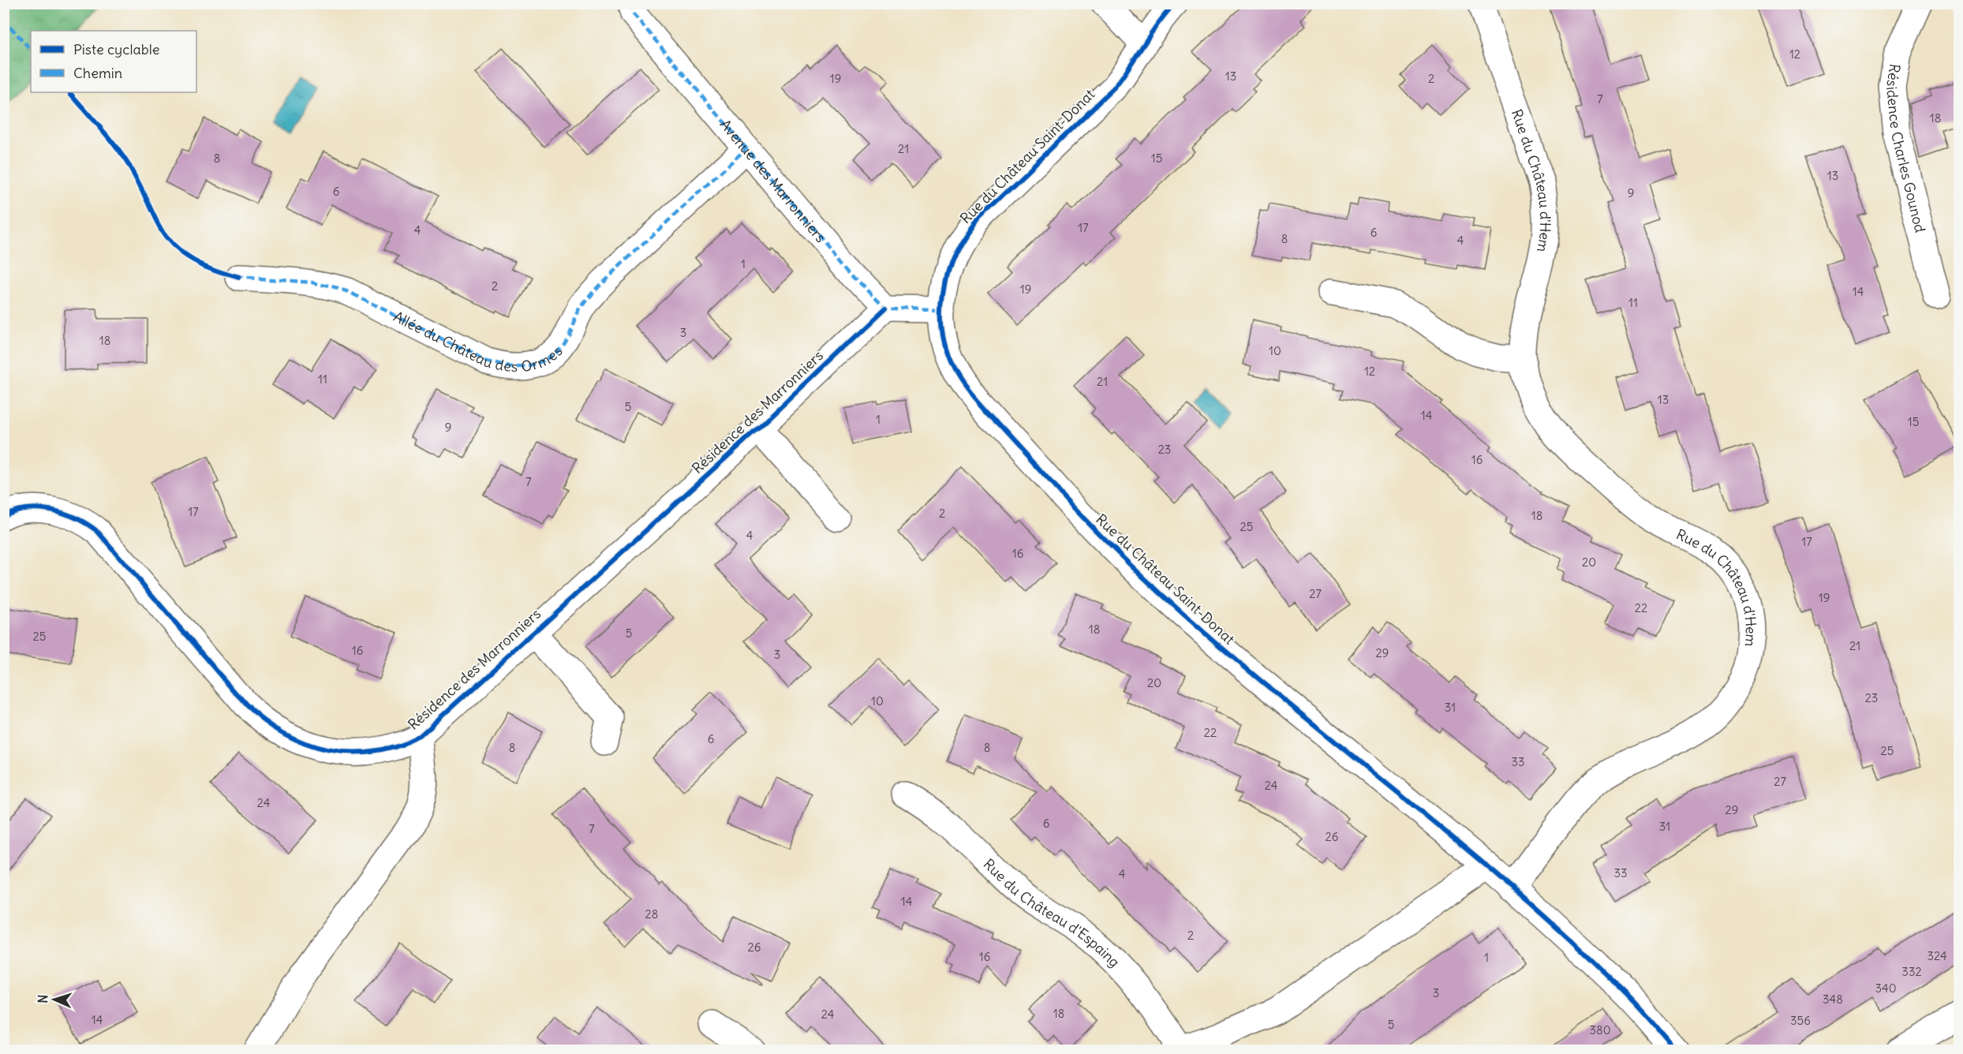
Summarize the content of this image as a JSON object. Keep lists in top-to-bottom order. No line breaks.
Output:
{"streets":{"street":["Résidence Charles Gounod","Rue du Château Saint-Donat","Avenue des Marronniers","Rue du Château d'Hem","Allée du Château des Ormes","Résidence des Marronniers","Rue du Château d'Espaing"]},"crossings":[["Rue du Château Saint-Donat","Rue du Château d'Hem"],["Rue du Château Saint-Donat","Rue du Château d'Espaing"],["Avenue des Marronniers","Allée du Château des Ormes"],["Avenue des Marronniers","Résidence des Marronniers"]],"house_numbers":["12","13","19","2","7","18","21","8","15","13","6","9","17","4","6","8","4","1","2","19","14","11","3","18","10","12","11","21","13","5","14","1","15","9","23","16","7","17","2","18","25","4","17","16","20","27","19","22","18","5","25","21","16","29","3","20","23","10","31","22","6","8","8","25","33","27","24","24","29","6","31","7","26","33","4","14","28","2","26","324","16","1","332","340","3","348","18","24","14","356","5","380"],"legend":["Piste cyclable","Chemin"],"north":"left"}
